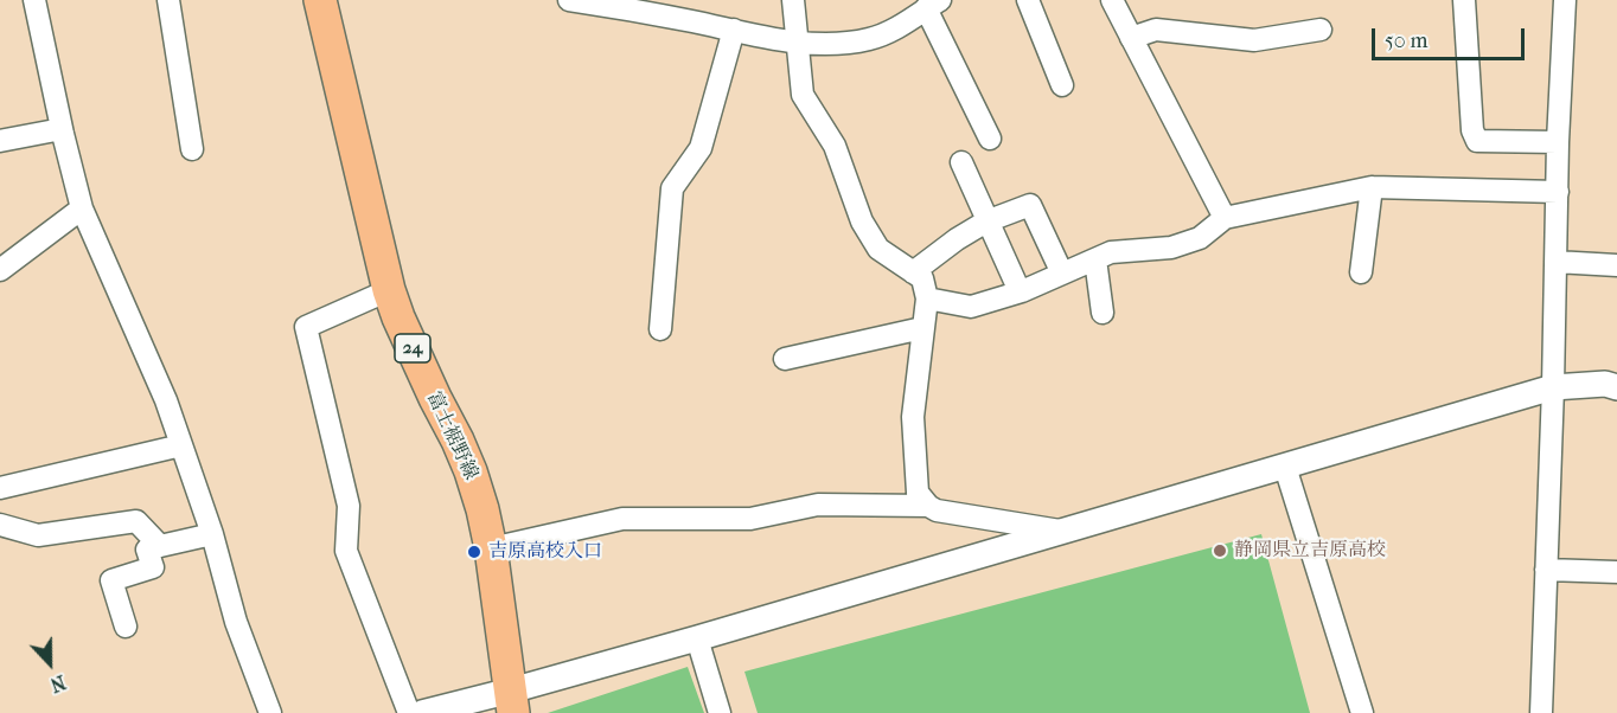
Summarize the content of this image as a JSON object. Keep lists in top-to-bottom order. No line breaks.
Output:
{"streets":{"main road":["24","富士裾野線"]},"places":["静岡県立吉原高校","吉原高校入口"],"scale_bar":"50 m","north":"bottom"}
